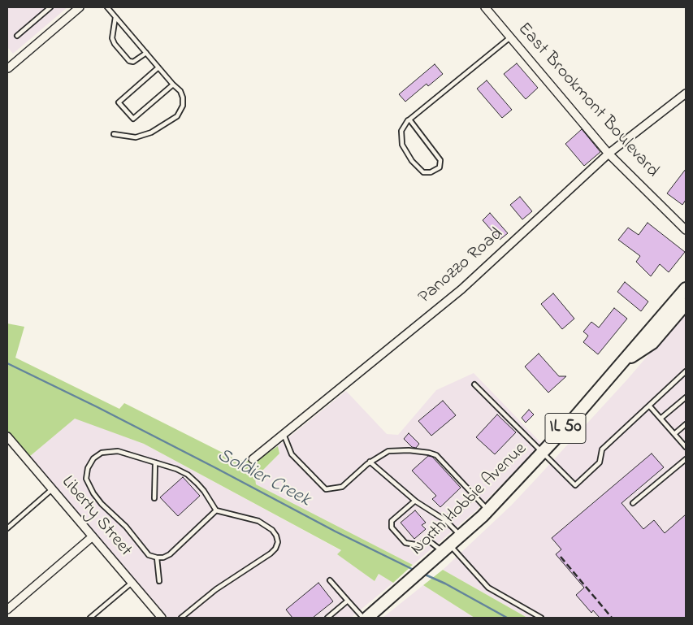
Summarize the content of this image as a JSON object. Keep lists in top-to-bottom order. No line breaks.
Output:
{"streets":{"main road":["IL 50","North Hobbie Avenue"],"street":["East Brookmont Boulevard","Panozzo Road","Liberty Street"]},"crossings":[["East Brookmont Boulevard","Panozzo Road"]],"water":["Soldier Creek"]}
